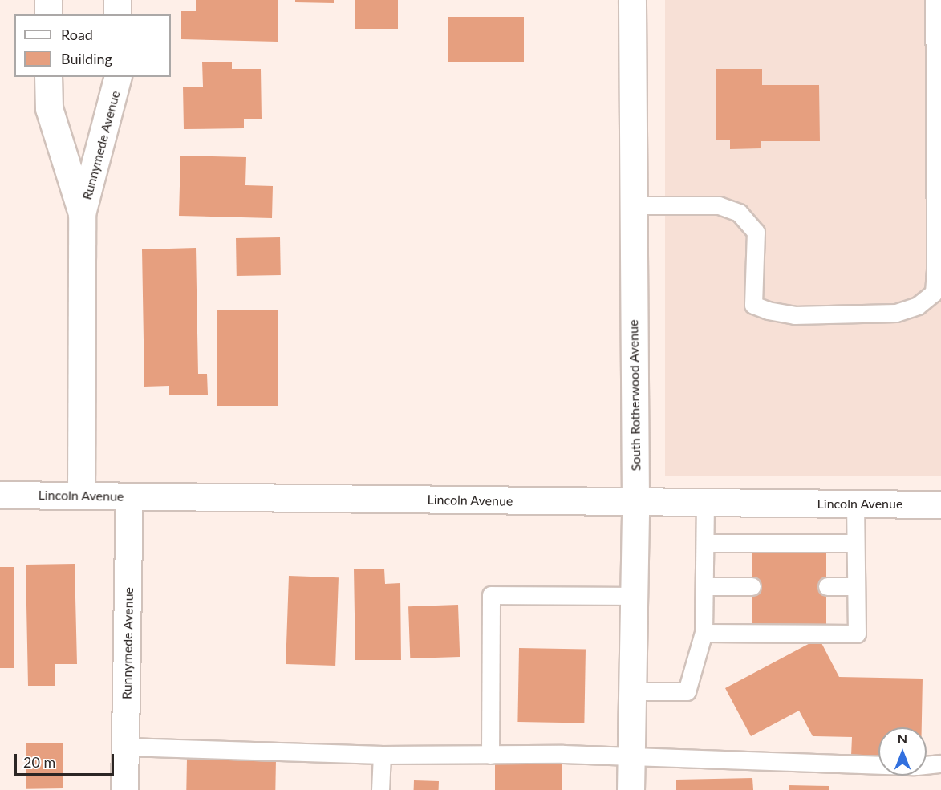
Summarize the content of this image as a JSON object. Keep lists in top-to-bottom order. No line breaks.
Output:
{"streets":{"street":["Runnymede Avenue","South Rotherwood Avenue","Lincoln Avenue"]},"crossings":[["Runnymede Avenue","Lincoln Avenue"],["South Rotherwood Avenue","Lincoln Avenue"]],"legend":["Road","Building"],"scale_bar":"20 m","north":"top"}
